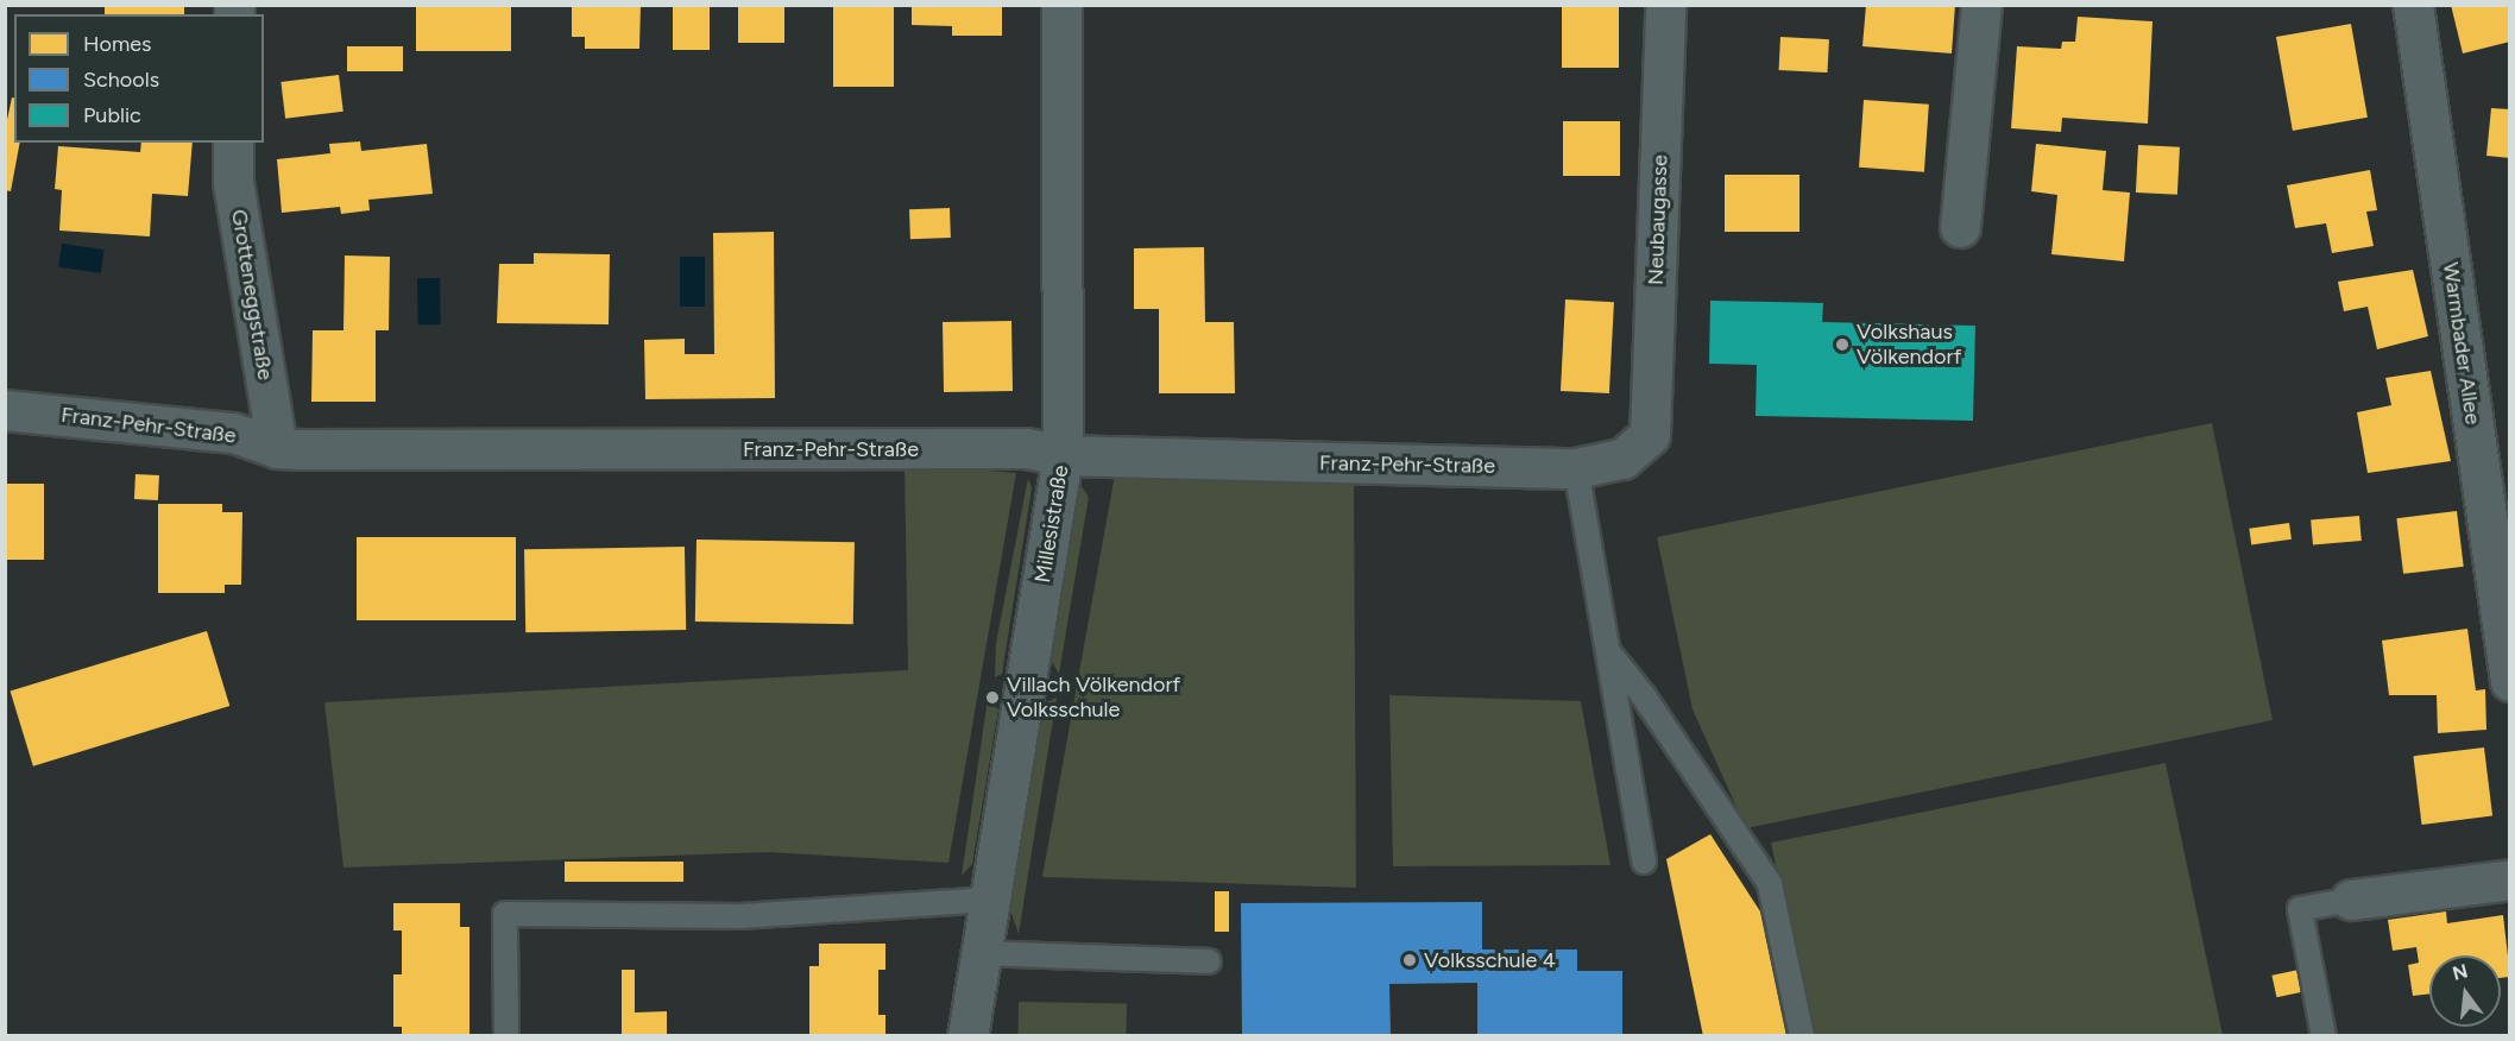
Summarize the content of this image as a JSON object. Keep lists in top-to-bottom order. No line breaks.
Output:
{"streets":{"street":["Neubaugasse","Grotteneggstraße","Warmbader Allee","Franz-Pehr-Straße","Millesistraße"]},"crossings":[["Neubaugasse","Franz-Pehr-Straße"],["Grotteneggstraße","Franz-Pehr-Straße"],["Franz-Pehr-Straße","Millesistraße"]],"places":["Volkshaus Völkendorf","Villach Völkendorf Volksschule","Volksschule 4"],"legend":["Homes","Schools","Public"],"north":"top"}
